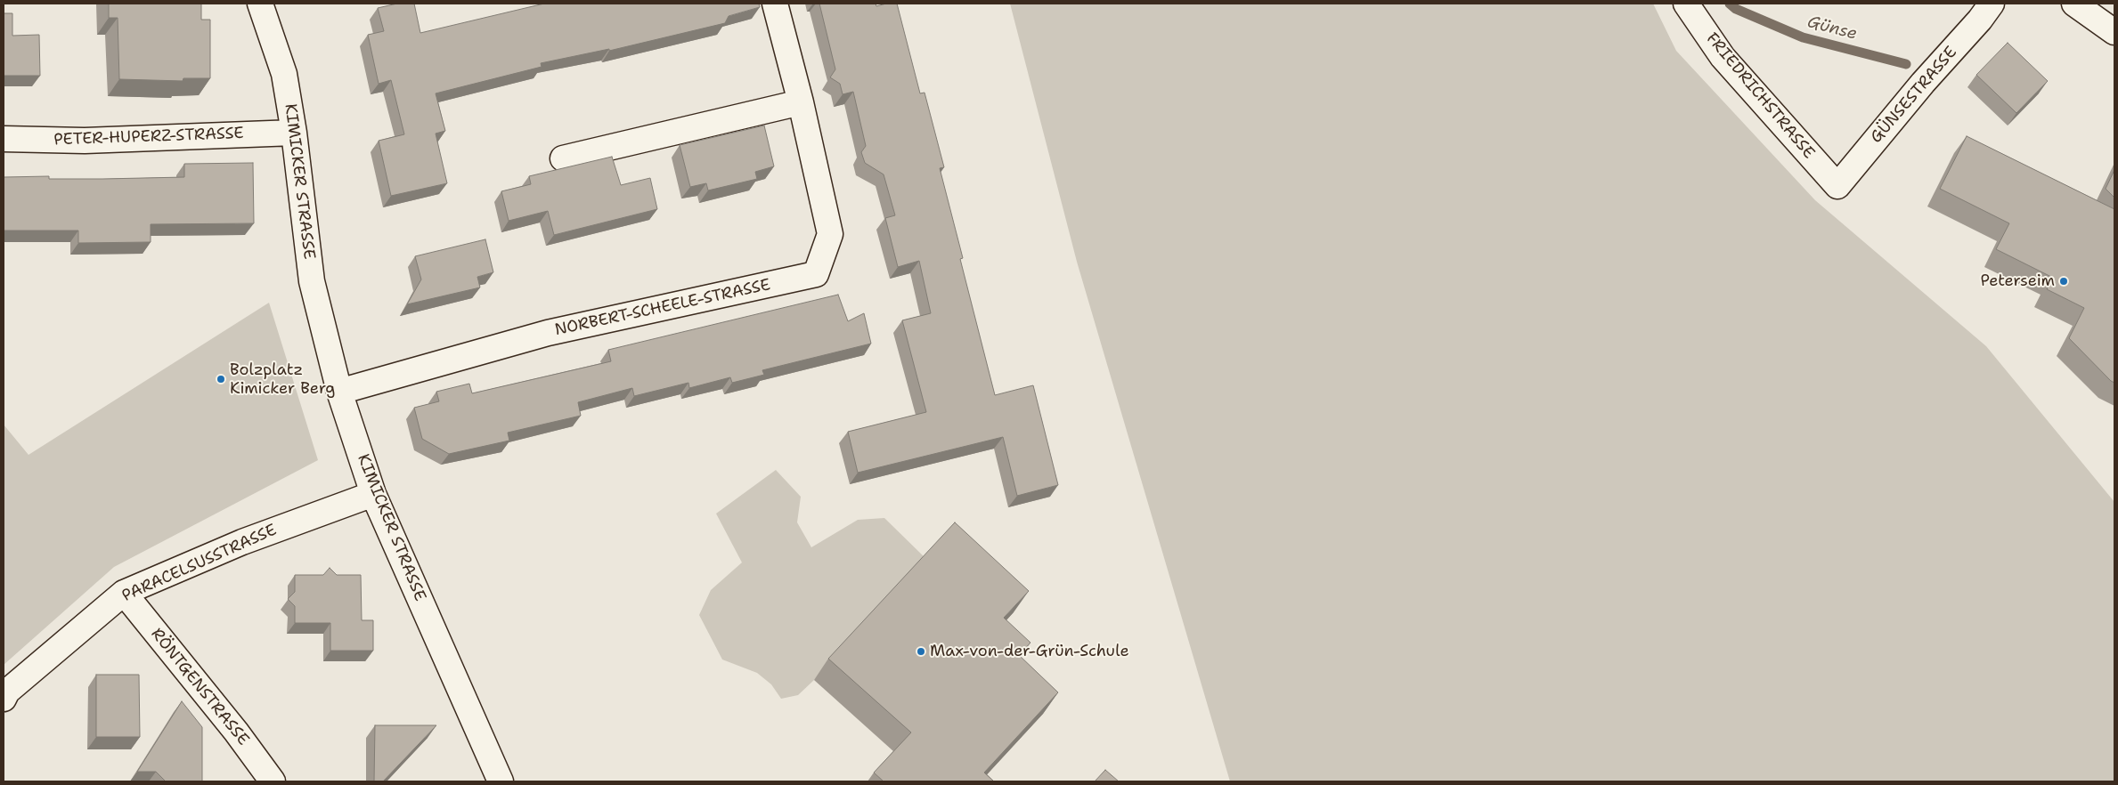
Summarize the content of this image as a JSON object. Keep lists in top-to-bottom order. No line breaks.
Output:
{"streets":{"street":["GÜNSESTRASSE","FRIEDRICHSTRASSE","PETER-HUPERZ-STRASSE","KIMICKER STRASSE","NORBERT-SCHEELE-STRASSE","PARACELSUSSTRASSE","RÖNTGENSTRASSE"]},"crossings":[["GÜNSESTRASSE","FRIEDRICHSTRASSE"],["PETER-HUPERZ-STRASSE","KIMICKER STRASSE"],["KIMICKER STRASSE","NORBERT-SCHEELE-STRASSE"],["KIMICKER STRASSE","PARACELSUSSTRASSE"],["PARACELSUSSTRASSE","RÖNTGENSTRASSE"]],"water":["Günse"],"places":["Peterseim","Bolzplatz Kimicker Berg","Max-von-der-Grün-Schule"]}
